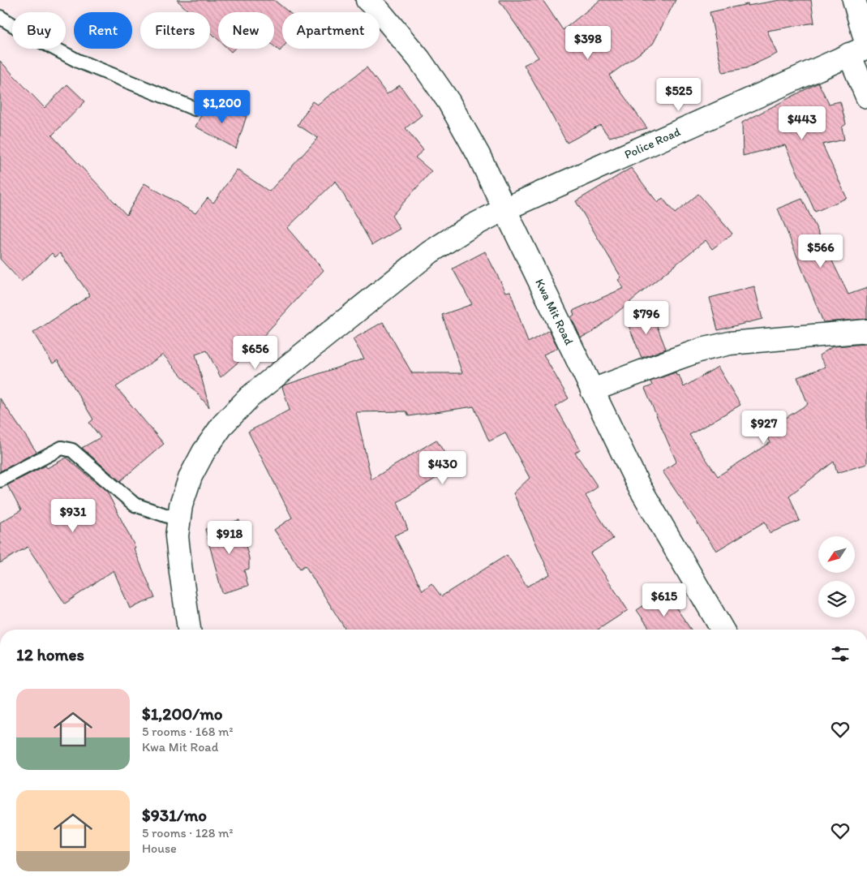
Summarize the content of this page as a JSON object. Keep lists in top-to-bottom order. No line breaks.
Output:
{"streets":{"street":["Police Road","Kwa Mit Road"]},"crossings":[["Police Road","Kwa Mit Road"]],"north":"bottom left","page":{"chip":["Buy","Rent","Filters","New","Apartment"],"price":["$398","$525","$1,200","$443","$566","$796","$656","$927","$430","$931","$918","$615"],"heading":"12 homes","list":[{"name":"$1,200/mo","note":"5 rooms · 168 m² · Kwa Mit Road"},{"name":"$931/mo","note":"5 rooms · 128 m² · House"}]}}
